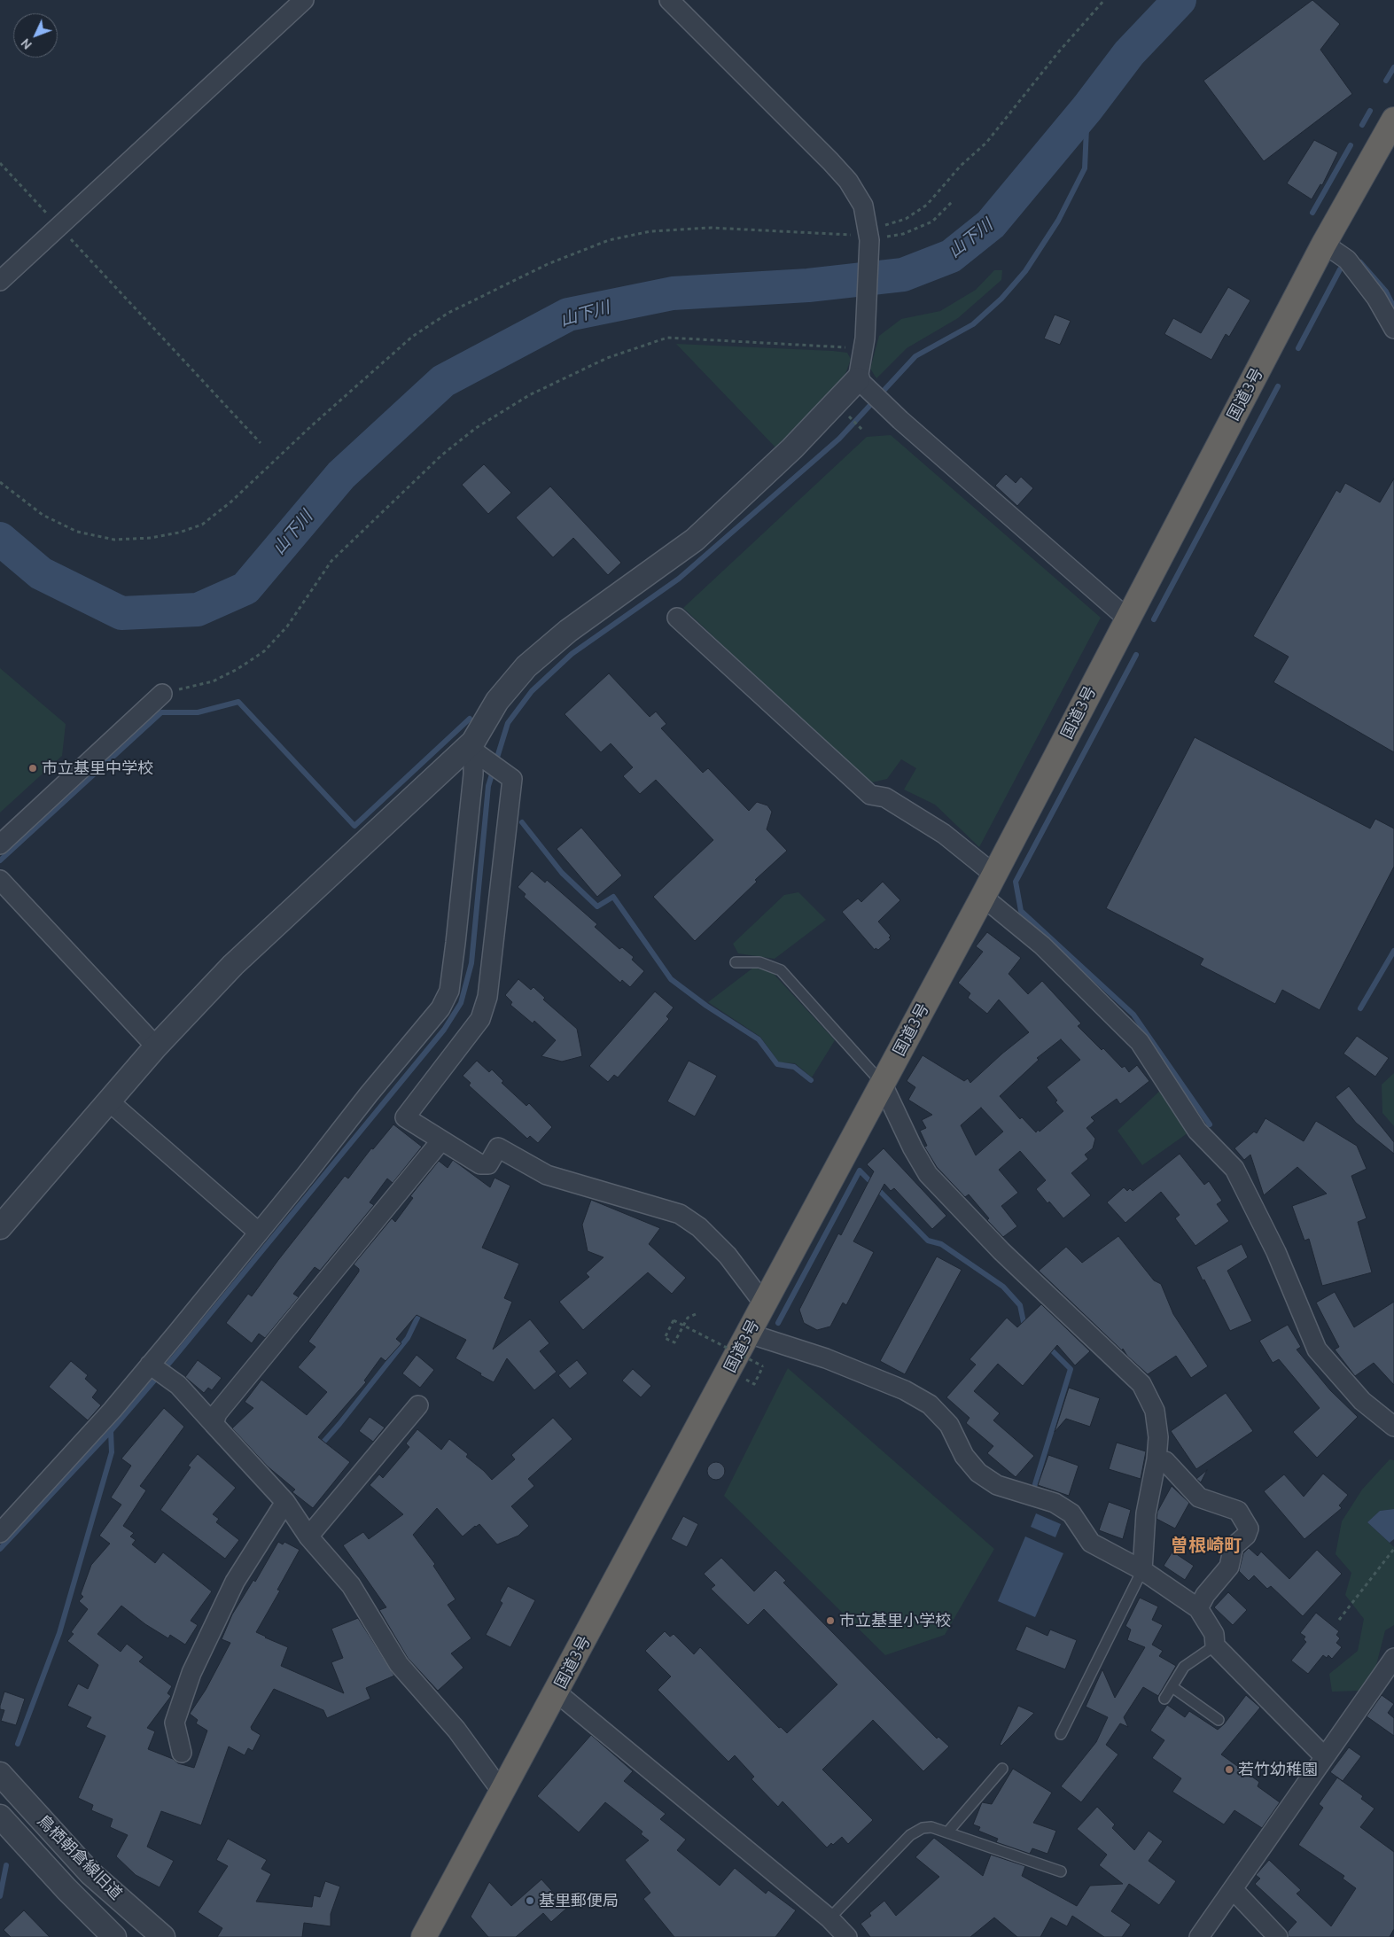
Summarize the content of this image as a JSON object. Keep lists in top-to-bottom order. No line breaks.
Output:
{"streets":{"highway":["国道3号"],"street":["鳥栖朝倉線旧道"]},"districts":["曽根崎町"],"water":["山下川"],"places":["市立基里中学校","市立基里小学校","若竹幼稚園","基里郵便局"],"north":"bottom left"}
